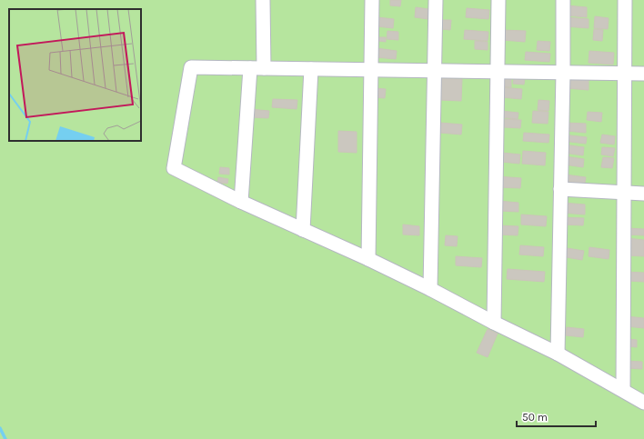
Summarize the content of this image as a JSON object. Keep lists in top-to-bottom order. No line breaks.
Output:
{"scale_bar":"50 m"}
